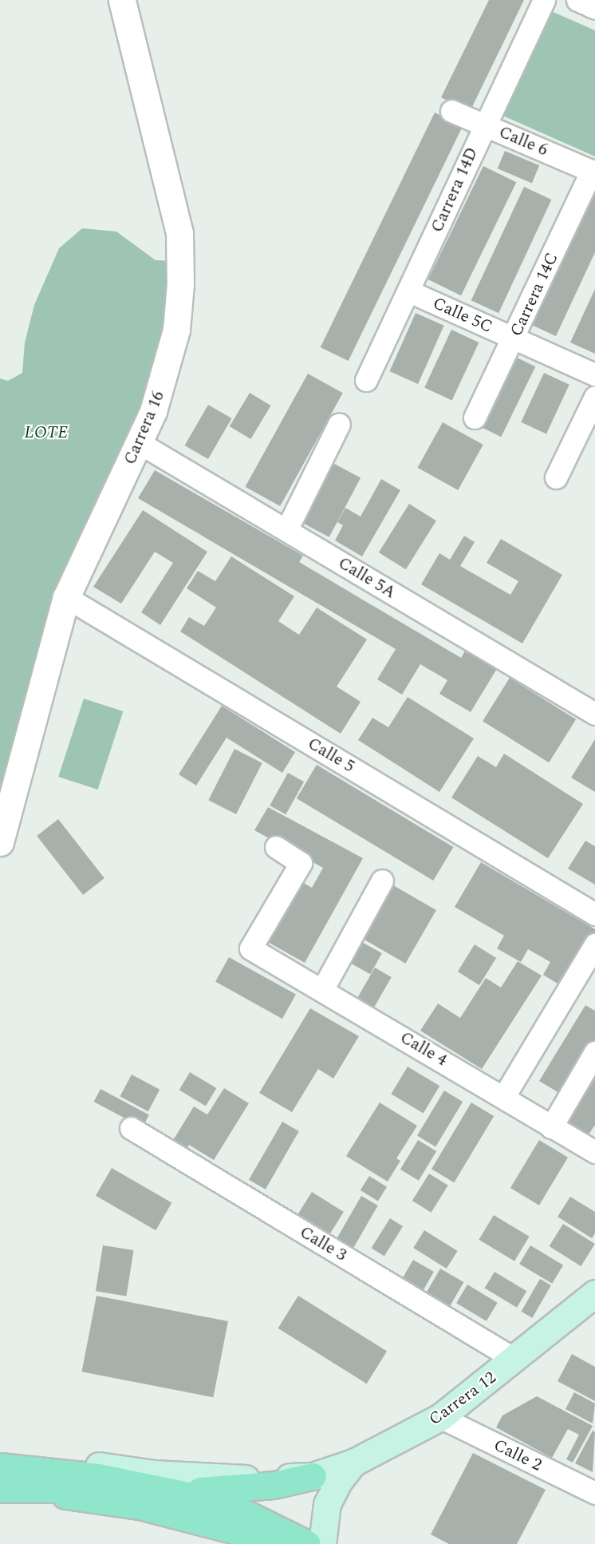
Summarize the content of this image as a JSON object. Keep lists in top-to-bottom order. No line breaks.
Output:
{"streets":{"main road":["Carrera 12"],"street":["Calle 6","Carrera 14D","Carrera 14C","Calle 5C","Carrera 16","Calle 5A","Calle 5","Calle 4","Calle 3","Calle 2"]},"crossings":[["Calle 6","Carrera 14D"],["Calle 6","Carrera 14C"],["Carrera 14D","Calle 5C"],["Carrera 14C","Calle 5C"],["Carrera 16","Calle 5A"],["Carrera 16","Calle 5"],["Calle 3","Carrera 12"],["Carrera 12","Calle 2"]],"parks":["LOTE"]}
